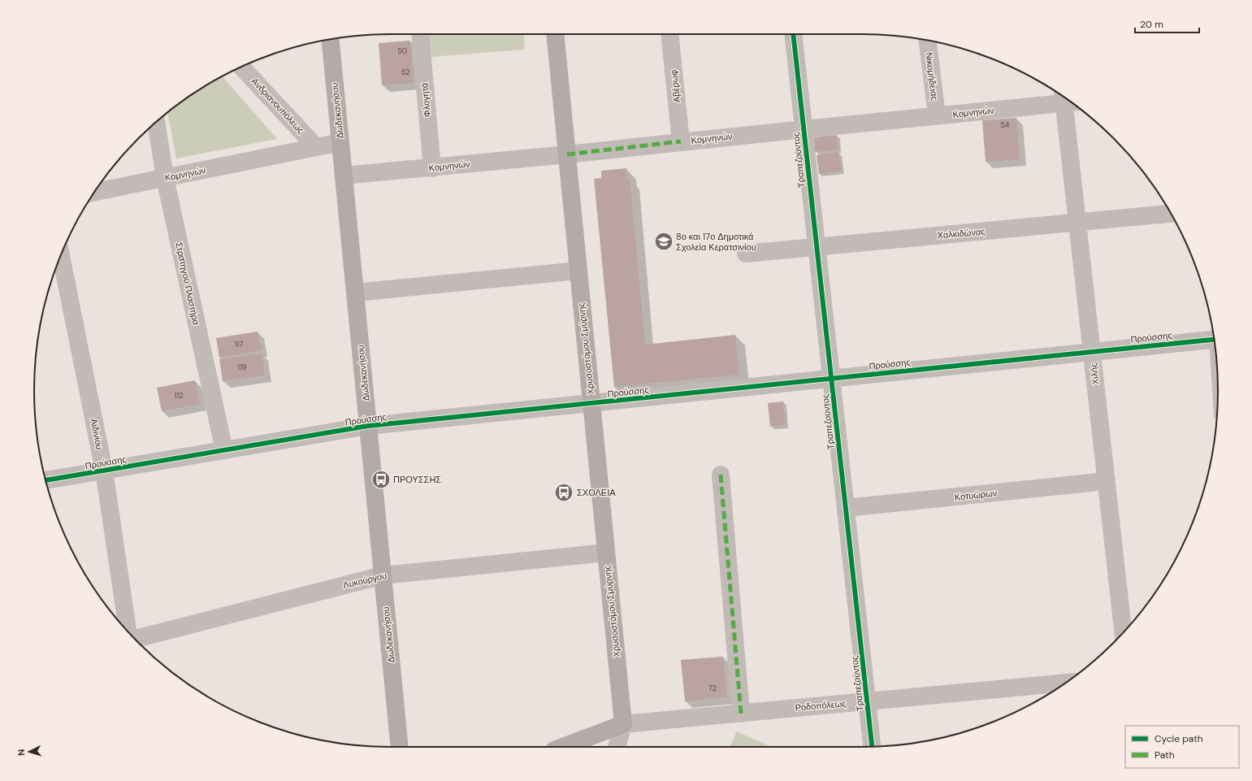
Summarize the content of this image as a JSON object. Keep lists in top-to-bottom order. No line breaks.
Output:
{"streets":{"street":["Νικομήδειας","Αβέρωφ","Φλογητά","Ανδριανουπόλεως","Δωδεκανήσου","Κομνηνών","Τραπεζούντος","Χαλκιδώνας","Στρατηγού Πλαστήρα","Προύσσης","Χρυσοστόμου Σμύρνης","Χιλής","Αϊδινίου","Κοτυώρων","Λυκούργου","Ροδοπόλεως"]},"crossings":[["Νικομήδειας","Κομνηνών"],["Αβέρωφ","Κομνηνών"],["Φλογητά","Κομνηνών"],["Ανδριανουπόλεως","Κομνηνών"],["Δωδεκανήσου","Κομνηνών"],["Δωδεκανήσου","Προύσσης"],["Δωδεκανήσου","Λυκούργου"],["Κομνηνών","Τραπεζούντος"],["Κομνηνών","Στρατηγού Πλαστήρα"],["Κομνηνών","Χρυσοστόμου Σμύρνης"],["Τραπεζούντος","Χαλκιδώνας"],["Τραπεζούντος","Προύσσης"],["Τραπεζούντος","Κοτυώρων"],["Τραπεζούντος","Ροδοπόλεως"],["Χαλκιδώνας","Χιλής"],["Στρατηγού Πλαστήρα","Προύσσης"],["Προύσσης","Χρυσοστόμου Σμύρνης"],["Προύσσης","Χιλής"],["Προύσσης","Αϊδινίου"],["Χρυσοστόμου Σμύρνης","Λυκούργου"],["Χρυσοστόμου Σμύρνης","Ροδοπόλεως"],["Χιλής","Κοτυώρων"]],"places":{"school or university":["8ο και 17ο Δημοτικά Σχολεία Κερατσινίου"],"bus stop":["ΠΡΟΥΣΣΗΣ","ΣΧΟΛΕΙΑ"]},"house_numbers":["50","52","54","117","119","112","72"],"legend":["Cycle path","Path"],"scale_bar":"20 m","north":"left"}
